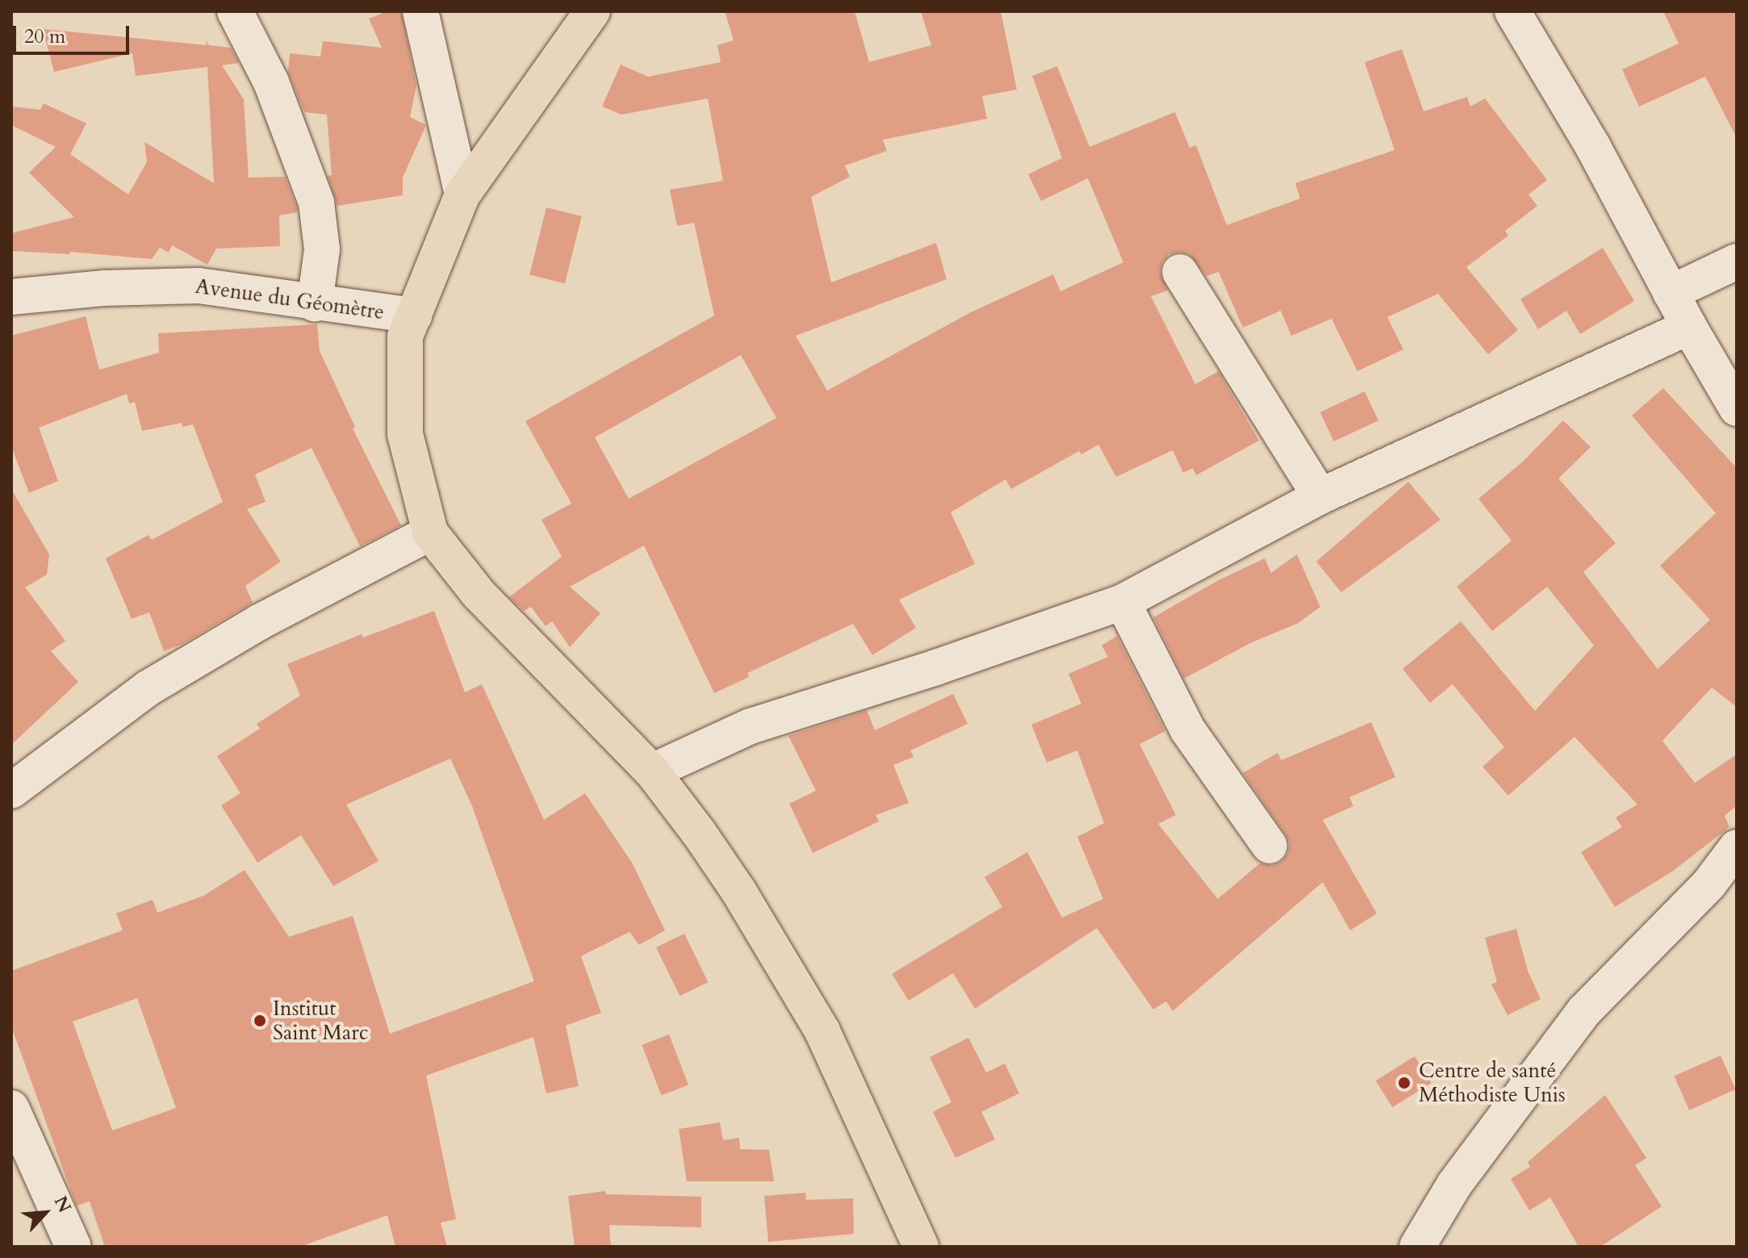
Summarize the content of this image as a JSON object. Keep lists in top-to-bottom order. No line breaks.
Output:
{"streets":{"street":["Avenue du Géomètre"]},"places":["Institut Saint Marc","Centre de santé Méthodiste Unis"],"scale_bar":"20 m","north":"top right"}
